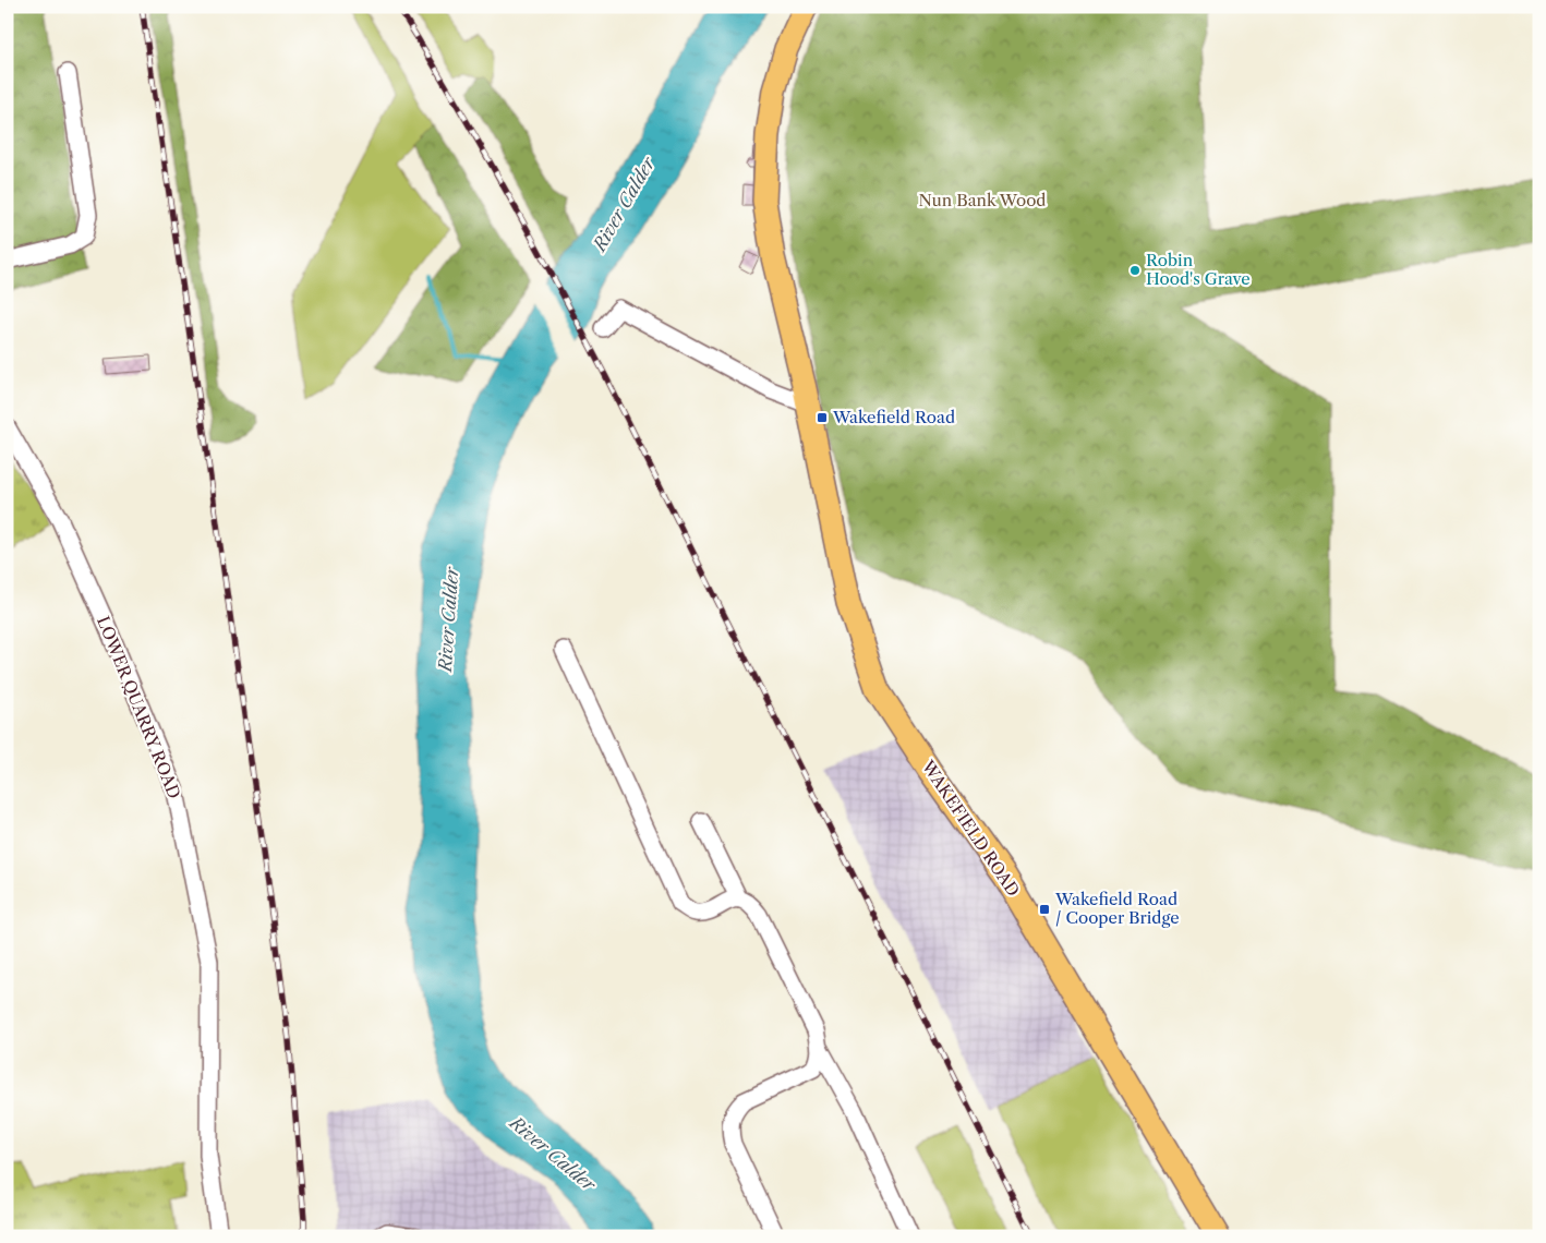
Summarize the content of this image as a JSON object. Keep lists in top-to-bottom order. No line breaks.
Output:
{"streets":{"highway":["WAKEFIELD ROAD"],"street":["LOWER QUARRY ROAD"]},"water":["River Calder"],"parks":["Nun Bank Wood"],"places":{"other":["Robin Hood's Grave"],"transit":["Wakefield Road","Wakefield Road / Cooper Bridge"]}}
